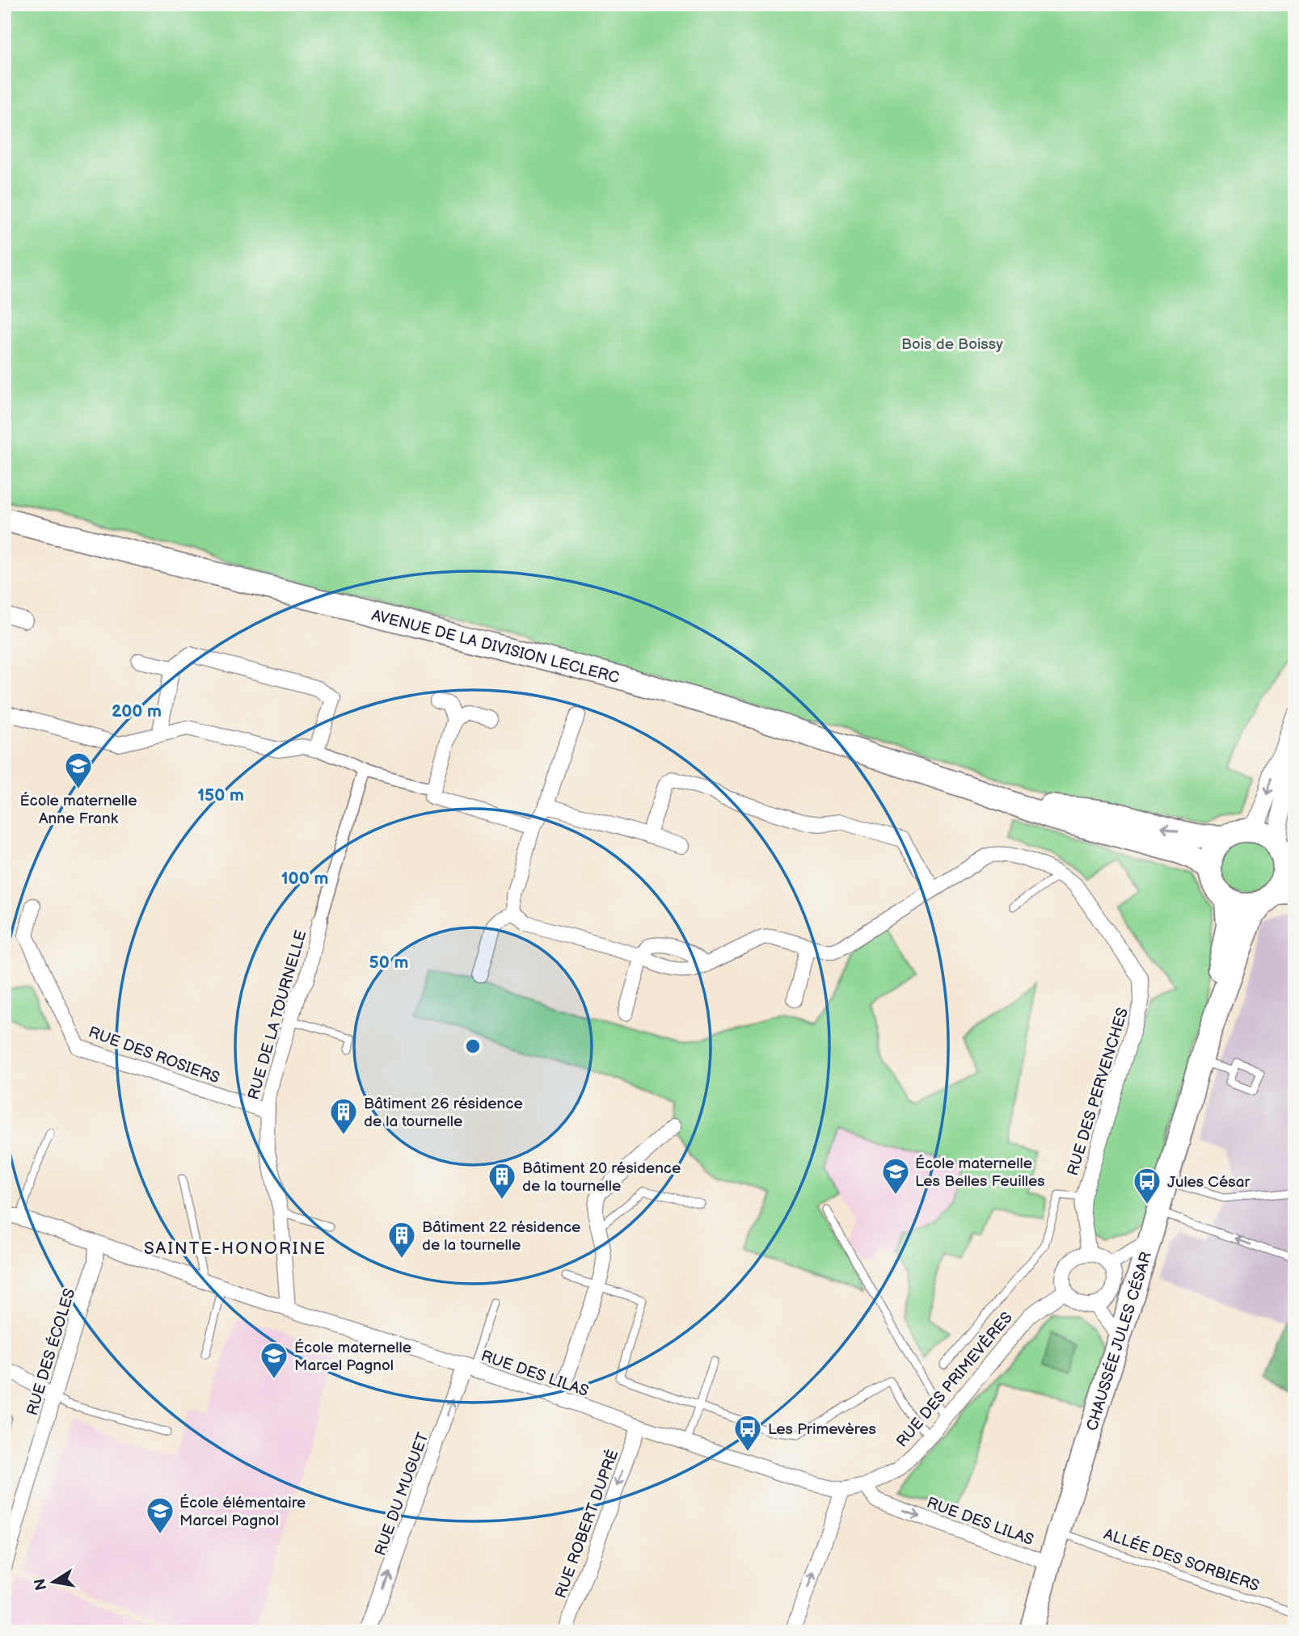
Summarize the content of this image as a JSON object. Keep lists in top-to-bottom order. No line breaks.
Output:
{"streets":{"main road":["AVENUE DE LA DIVISION LECLERC","CHAUSSÉE JULES CÉSAR"],"street":["RUE DE LA TOURNELLE","RUE DES ROSIERS","RUE DES PERVENCHES","RUE DES ÉCOLES","RUE DES LILAS","RUE DES PRIMEVÈRES","RUE DU MUGUET","RUE ROBERT DUPRÉ"],"lane":["ALLÉE DES SORBIERS"]},"crossings":[["AVENUE DE LA DIVISION LECLERC","CHAUSSÉE JULES CÉSAR"],["RUE DE LA TOURNELLE","RUE DES ROSIERS"],["RUE DE LA TOURNELLE","RUE DES LILAS"],["RUE DES PERVENCHES","RUE DES PRIMEVÈRES"],["CHAUSSÉE JULES CÉSAR","RUE DES LILAS"],["CHAUSSÉE JULES CÉSAR","ALLÉE DES SORBIERS"],["RUE DES ÉCOLES","RUE DES LILAS"],["RUE DES LILAS","RUE DES PRIMEVÈRES"],["RUE DES LILAS","RUE DU MUGUET"],["RUE DES LILAS","RUE ROBERT DUPRÉ"]],"one_way":["RUE DU MUGUET","RUE ROBERT DUPRÉ"],"districts":["SAINTE-HONORINE"],"parks":["Bois de Boissy"],"places":{"school or university":["École maternelle Anne Frank","École maternelle Les Belles Feuilles","École maternelle Marcel Pagnol","École élémentaire Marcel Pagnol"],"building":["Bâtiment 26 résidence de la tournelle","Bâtiment 20 résidence de la tournelle","Bâtiment 22 résidence de la tournelle"],"bus stop":["Jules César","Les Primevères"]},"north":"left","rings":["200 m","150 m","100 m","50 m"]}
